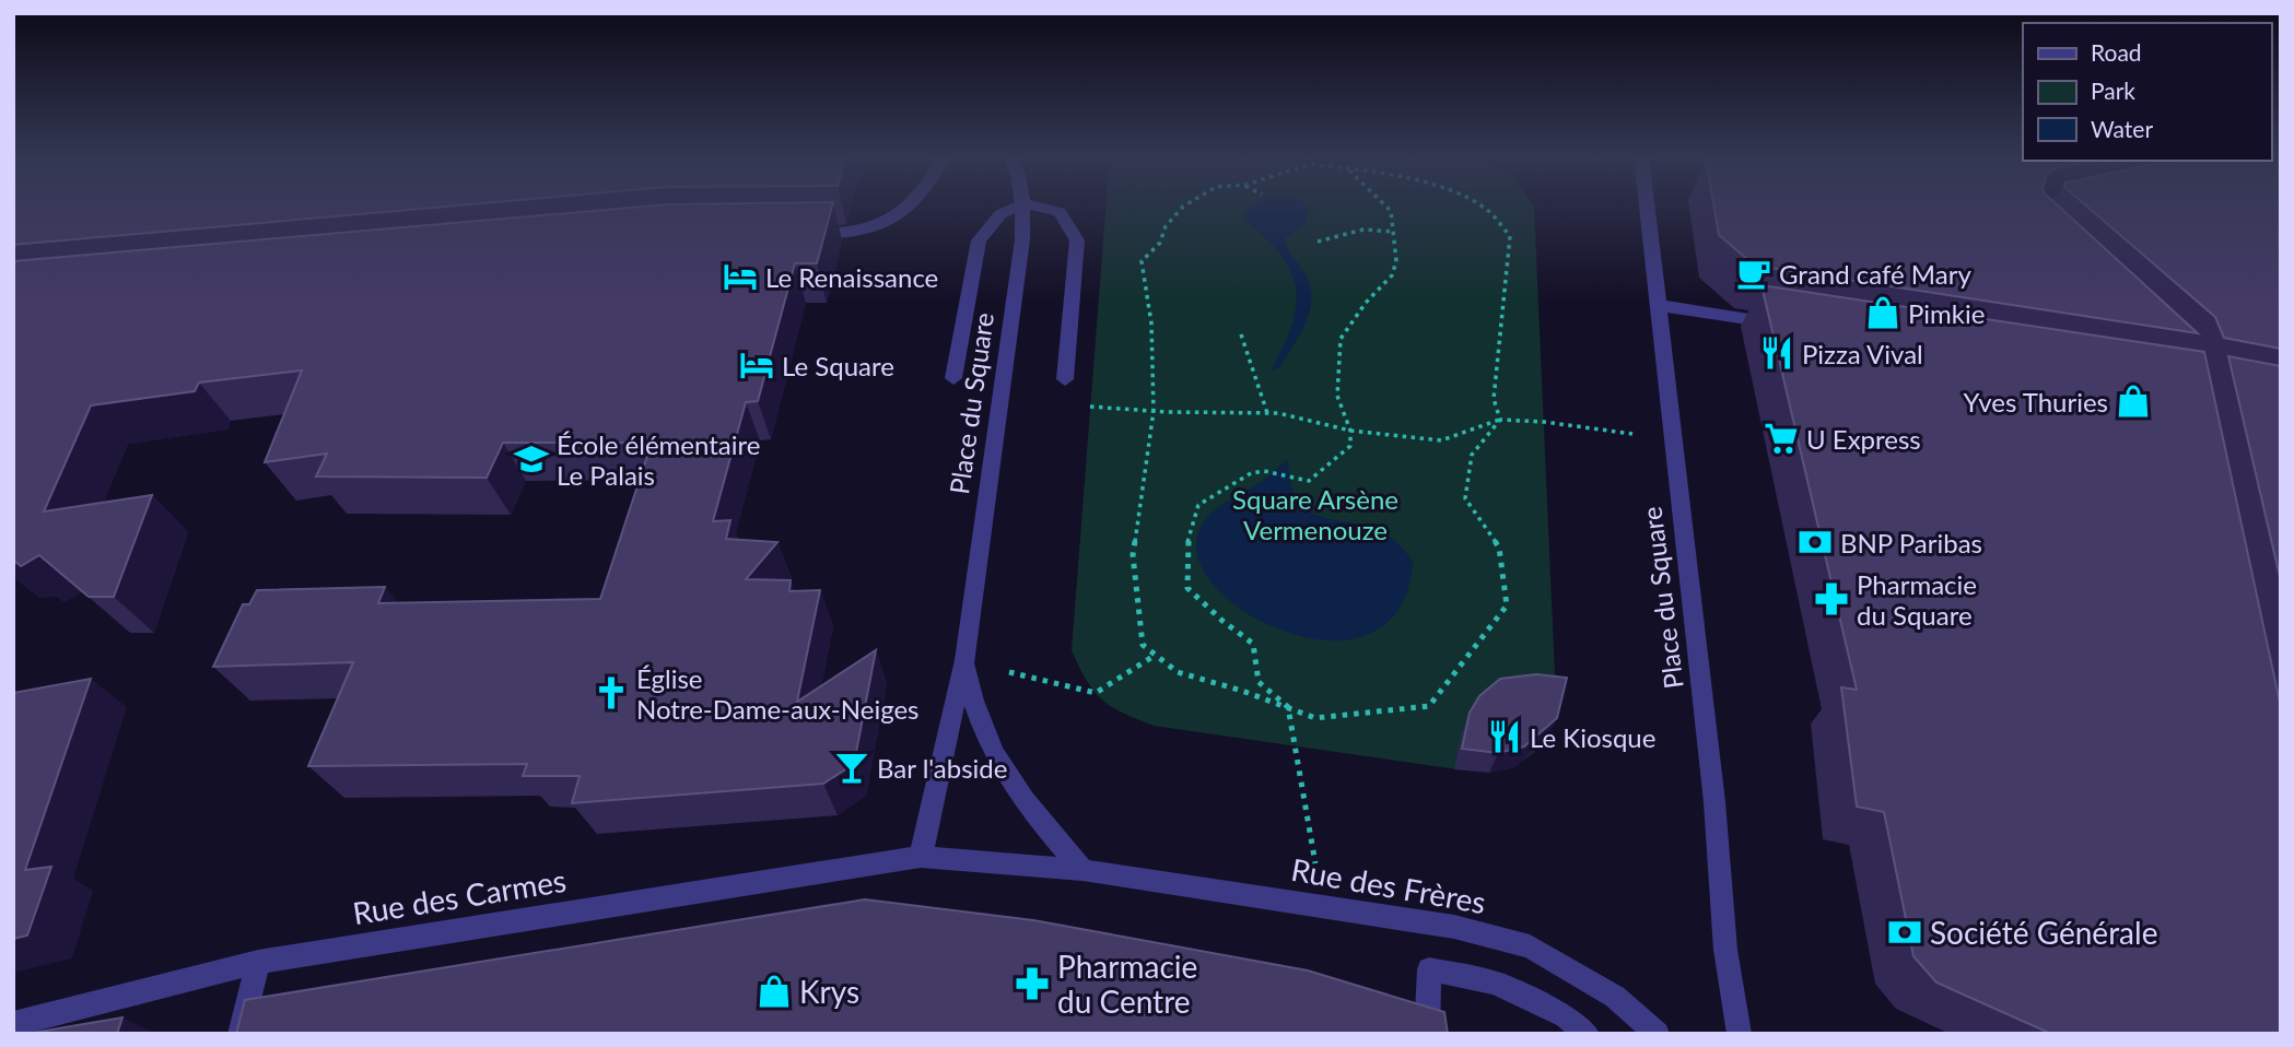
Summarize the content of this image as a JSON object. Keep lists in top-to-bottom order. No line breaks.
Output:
{"streets":{"street":["Place du Square","Rue des Frères","Rue des Carmes"]},"crossings":[["Place du Square","Rue des Frères"],["Place du Square","Rue des Carmes"],["Rue des Frères","Rue des Carmes"]],"parks":["Square Arsène Vermenouze"],"places":{"cafe":["Grand café Mary"],"hotel":["Le Renaissance","Le Square"],"shop":["Pimkie","Yves Thuries","Krys"],"restaurant":["Pizza Vival","Le Kiosque"],"supermarket":["U Express"],"school or university":["École élémentaire Le Palais"],"bank":["BNP Paribas","Société Générale"],"pharmacy":["Pharmacie du Square","Pharmacie du Centre"],"church":["Église Notre-Dame-aux-Neiges"],"bar":["Bar l'abside"]},"legend":["Road","Park","Water"]}
